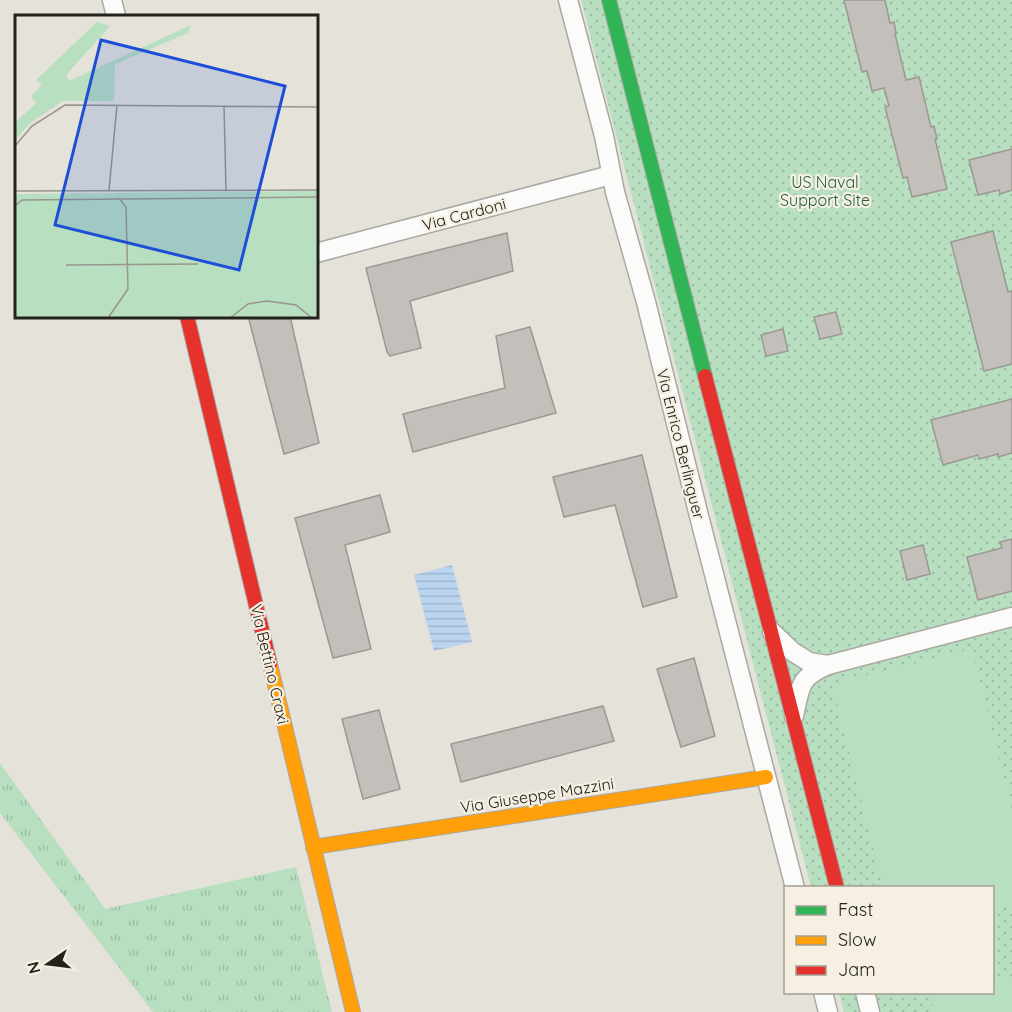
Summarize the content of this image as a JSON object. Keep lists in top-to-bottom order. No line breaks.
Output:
{"streets":{"street":["Via Cardoni","Via Enrico Berlinguer","Via Bettino Craxi","Via Giuseppe Mazzini"]},"crossings":[["Via Cardoni","Via Enrico Berlinguer"],["Via Enrico Berlinguer","Via Giuseppe Mazzini"],["Via Bettino Craxi","Via Giuseppe Mazzini"]],"parks":["US Naval Support Site"],"legend":["Fast","Slow","Jam"],"north":"left"}
